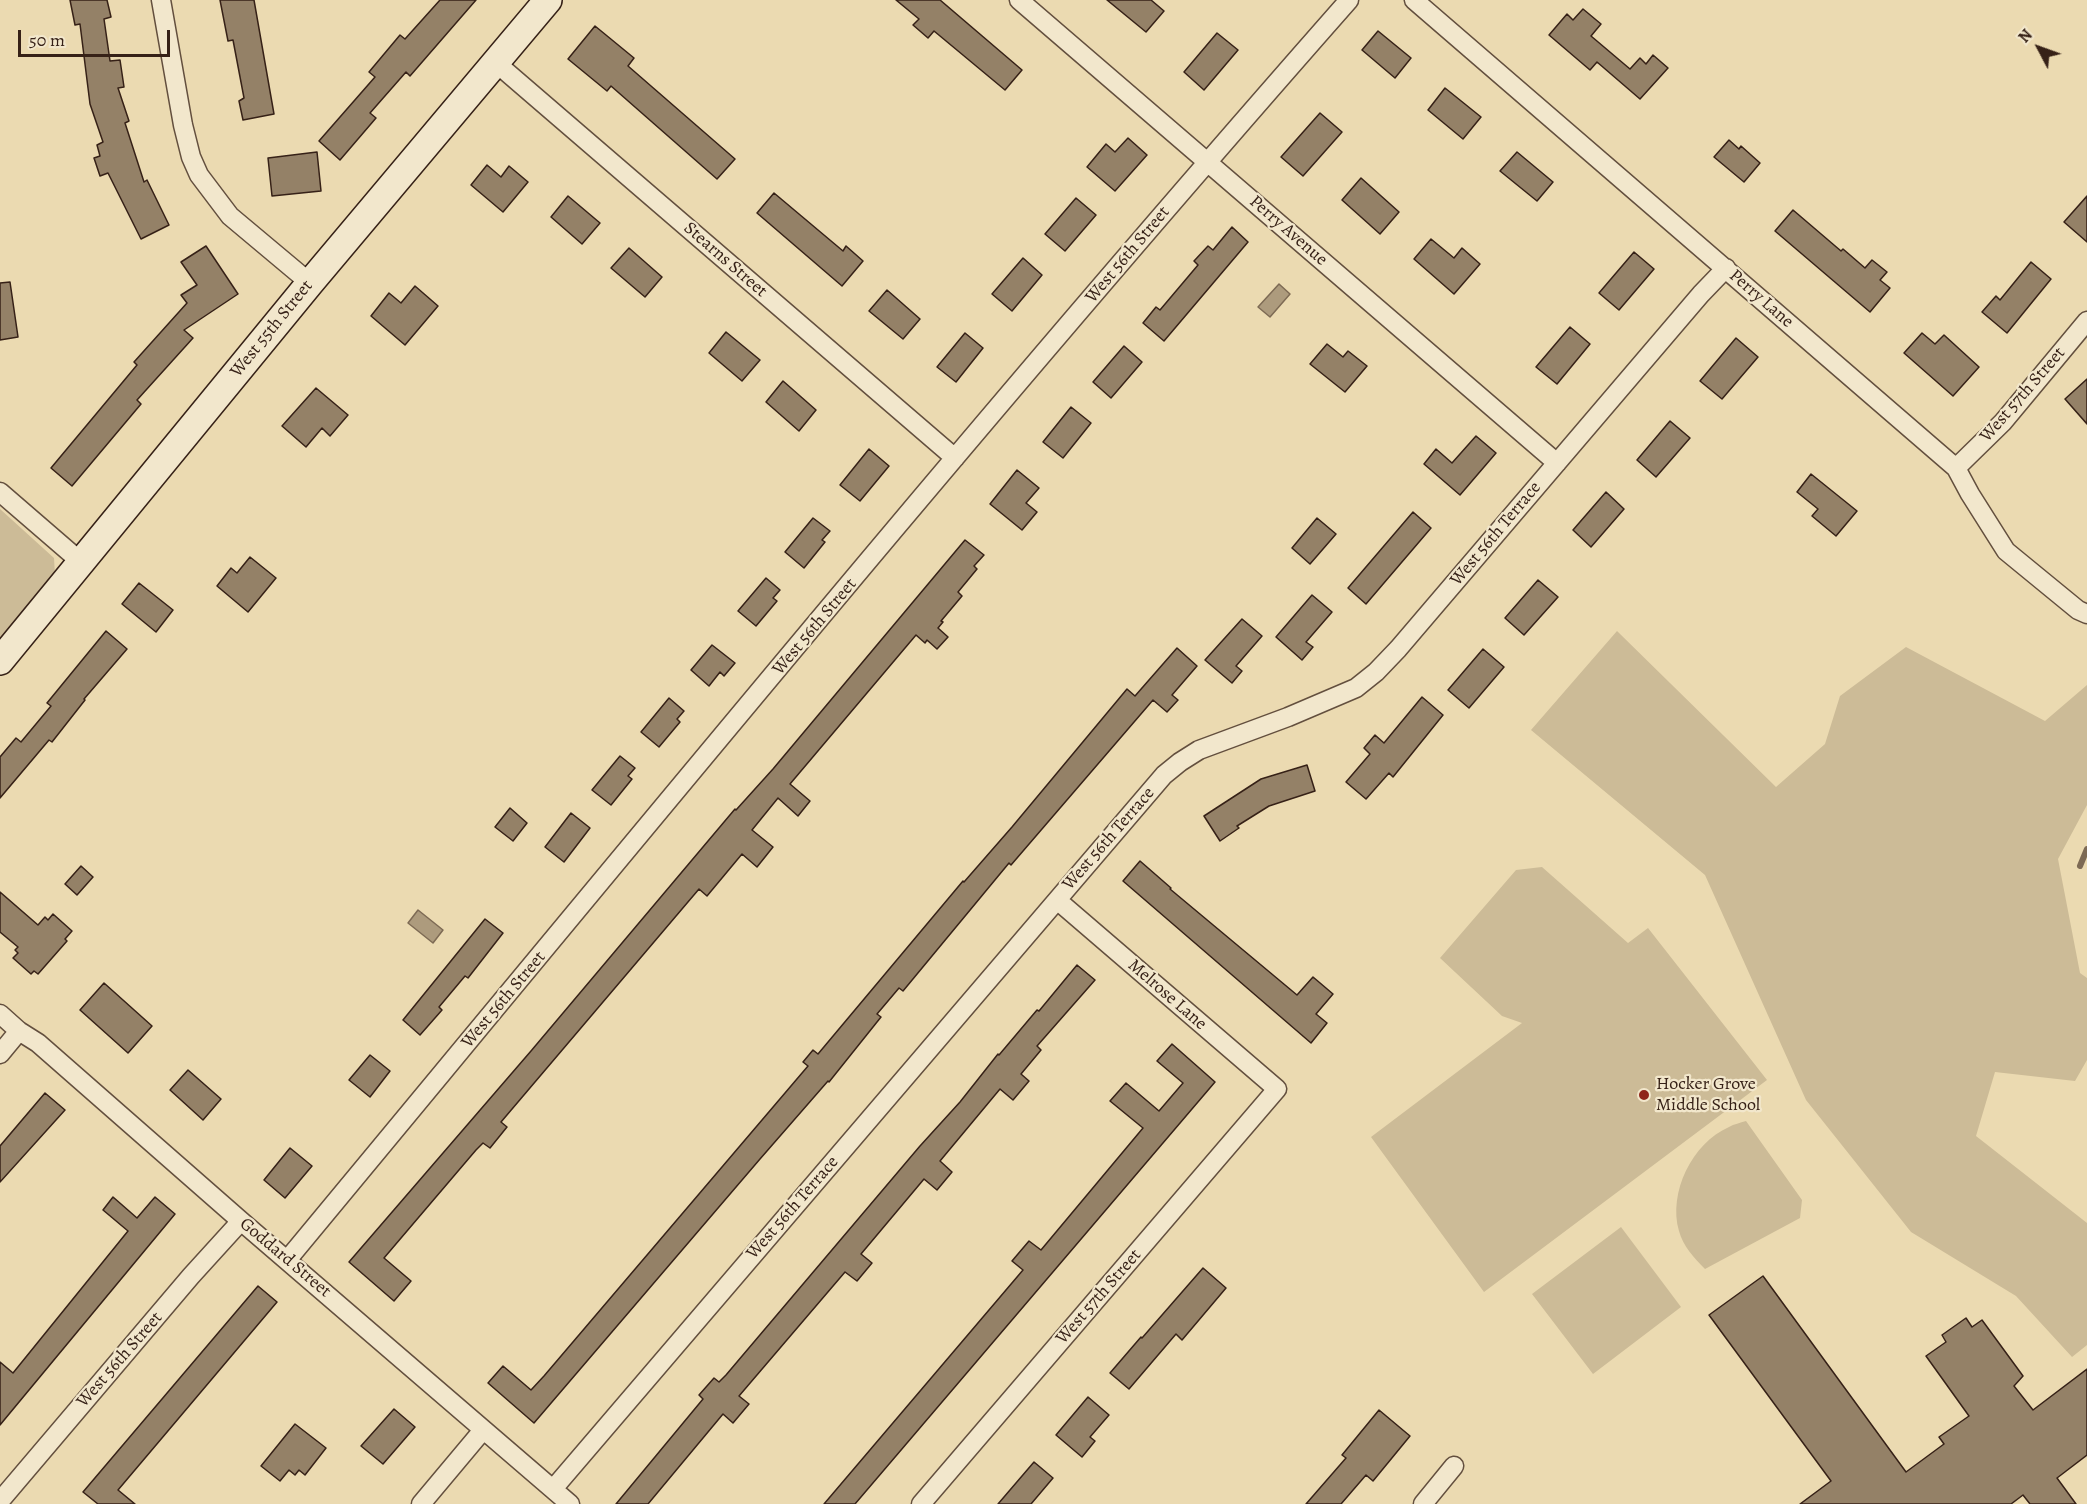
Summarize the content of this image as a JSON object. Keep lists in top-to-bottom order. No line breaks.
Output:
{"streets":{"street":["Perry Avenue","West 56th Street","Stearns Street","Perry Lane","West 55th Street","West 57th Street","West 56th Terrace","Melrose Lane","Goddard Street"]},"crossings":[["Perry Avenue","West 56th Street"],["Perry Avenue","West 56th Terrace"],["West 56th Street","Stearns Street"],["West 56th Street","Goddard Street"],["Stearns Street","West 55th Street"],["Perry Lane","West 57th Street"],["Perry Lane","West 56th Terrace"],["West 57th Street","Melrose Lane"],["West 56th Terrace","Melrose Lane"],["West 56th Terrace","Goddard Street"]],"places":["Hocker Grove Middle School"],"scale_bar":"50 m","north":"top left"}
